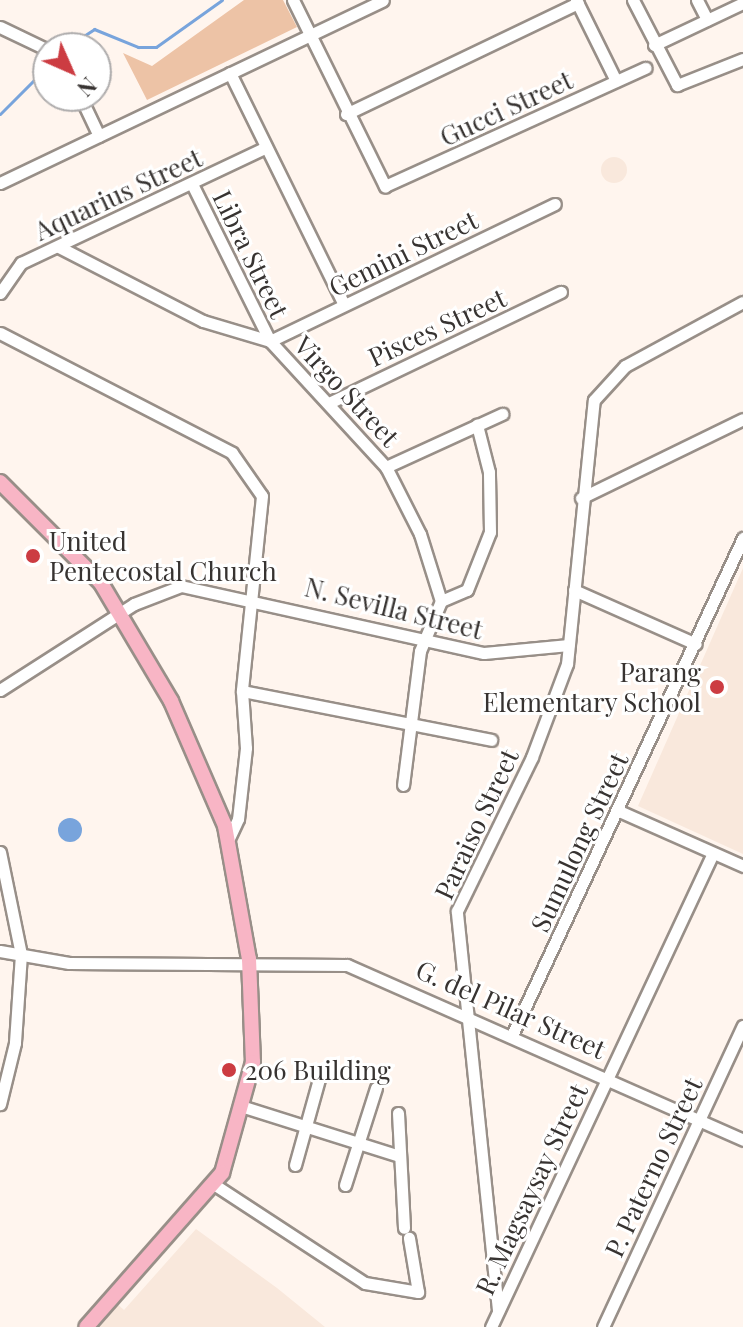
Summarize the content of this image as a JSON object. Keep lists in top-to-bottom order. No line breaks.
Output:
{"streets":{"street":["Gucci Street","Aquarius Street","Gemini Street","Libra Street","Pisces Street","Virgo Street","N. Sevilla Street","Paraiso Street","Sumulong Street","G. del Pilar Street","P. Paterno Street","R. Magsaysay Street"]},"crossings":[["Aquarius Street","Libra Street"],["Aquarius Street","Virgo Street"],["Gemini Street","Libra Street"],["Gemini Street","Virgo Street"],["Libra Street","Virgo Street"],["Pisces Street","Virgo Street"],["N. Sevilla Street","Paraiso Street"],["Paraiso Street","G. del Pilar Street"],["Paraiso Street","R. Magsaysay Street"],["Sumulong Street","G. del Pilar Street"],["G. del Pilar Street","P. Paterno Street"],["G. del Pilar Street","R. Magsaysay Street"]],"places":["United Pentecostal Church","Parang Elementary School","206 Building"],"north":"bottom right"}
